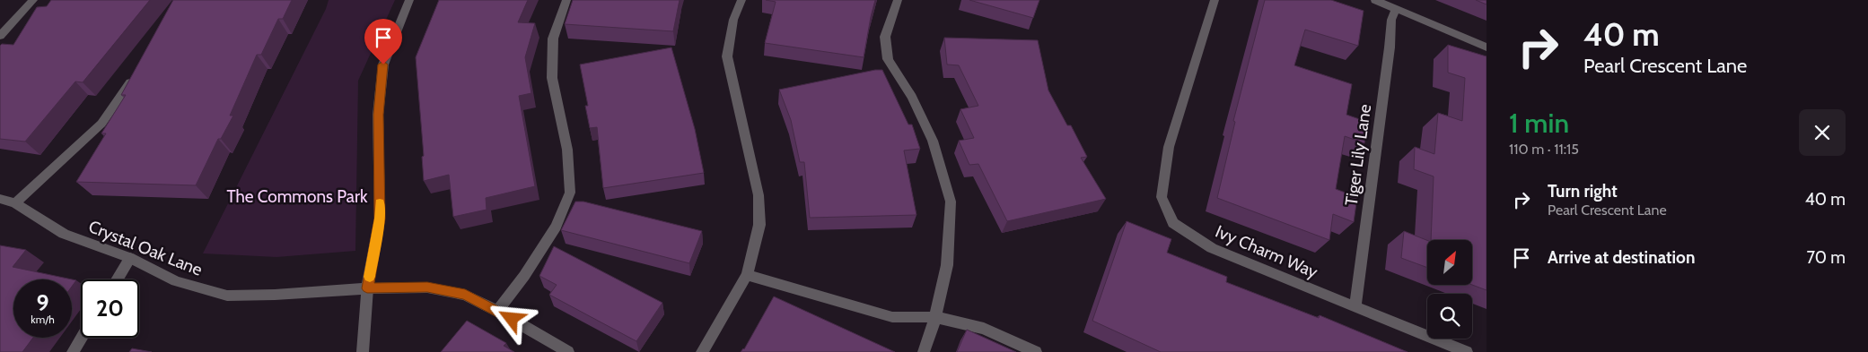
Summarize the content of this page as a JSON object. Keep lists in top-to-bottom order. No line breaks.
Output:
{"streets":{"street":["Tiger Lily Lane","Crystal Oak Lane","Ivy Charm Way"]},"crossings":[["Tiger Lily Lane","Ivy Charm Way"]],"parks":["The Commons Park"],"north":"top right","page":{"turn":["40 m","Pearl Crescent Lane"],"heading":["1 min","110 m · 11:15"],"list":[{"name":"Turn right","note":"Pearl Crescent Lane","value":"40 m"},{"name":"Arrive at destination","value":"70 m"}],"speed":"9 km/h","limit":"20"}}
